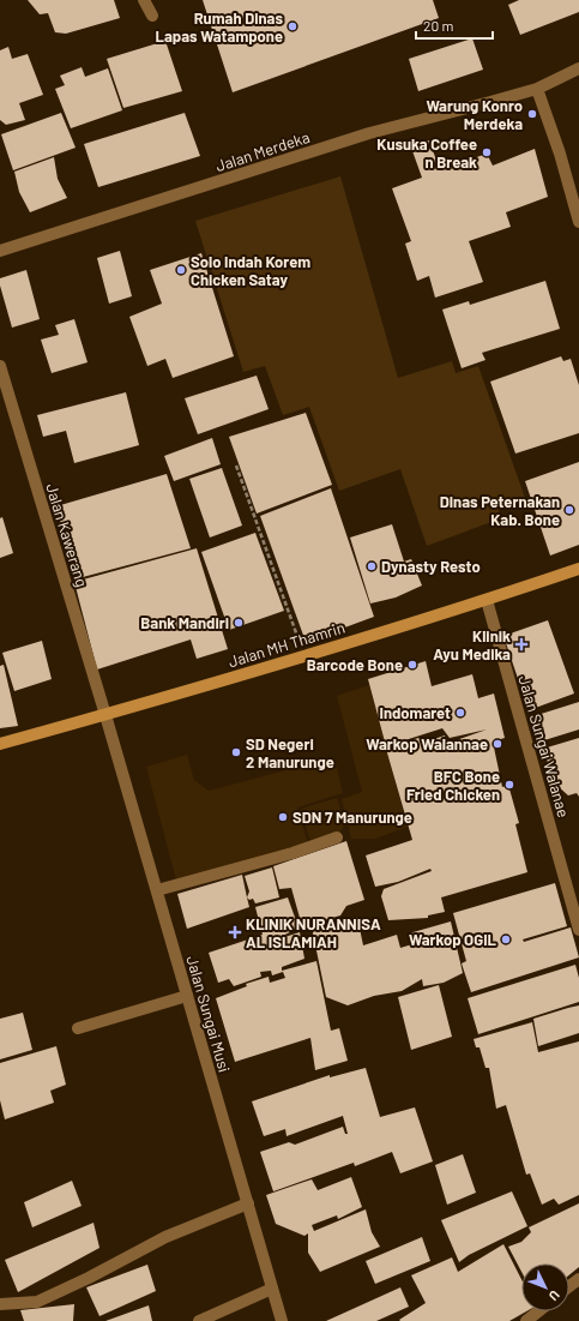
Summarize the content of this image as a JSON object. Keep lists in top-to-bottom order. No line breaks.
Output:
{"streets":{"main road":["Jalan MH Thamrin"],"street":["Jalan Merdeka","Jalan Kawerang","Jalan Sungai Walanae","Jalan Sungai Musi"]},"crossings":[["Jalan Kawerang","Jalan MH Thamrin"],["Jalan Kawerang","Jalan Sungai Musi"],["Jalan MH Thamrin","Jalan Sungai Walanae"],["Jalan MH Thamrin","Jalan Sungai Musi"]],"places":{"other":["Rumah Dinas Lapas Watampone","Warung Konro Merdeka","Kusuka Coffee n Break","Solo Indah Korem Chicken Satay","Dinas Peternakan Kab. Bone","Dynasty Resto","Bank Mandiri","Barcode Bone","Indomaret","Warkop Walannae","SD Negeri 2 Manurunge","BFC Bone Fried Chicken","SDN 7 Manurunge","Warkop OGIL"],"health":["Klinik Ayu Medika","KLINIK NURANNISA AL ISLAMIAH"]},"scale_bar":"20 m","north":"bottom right"}
